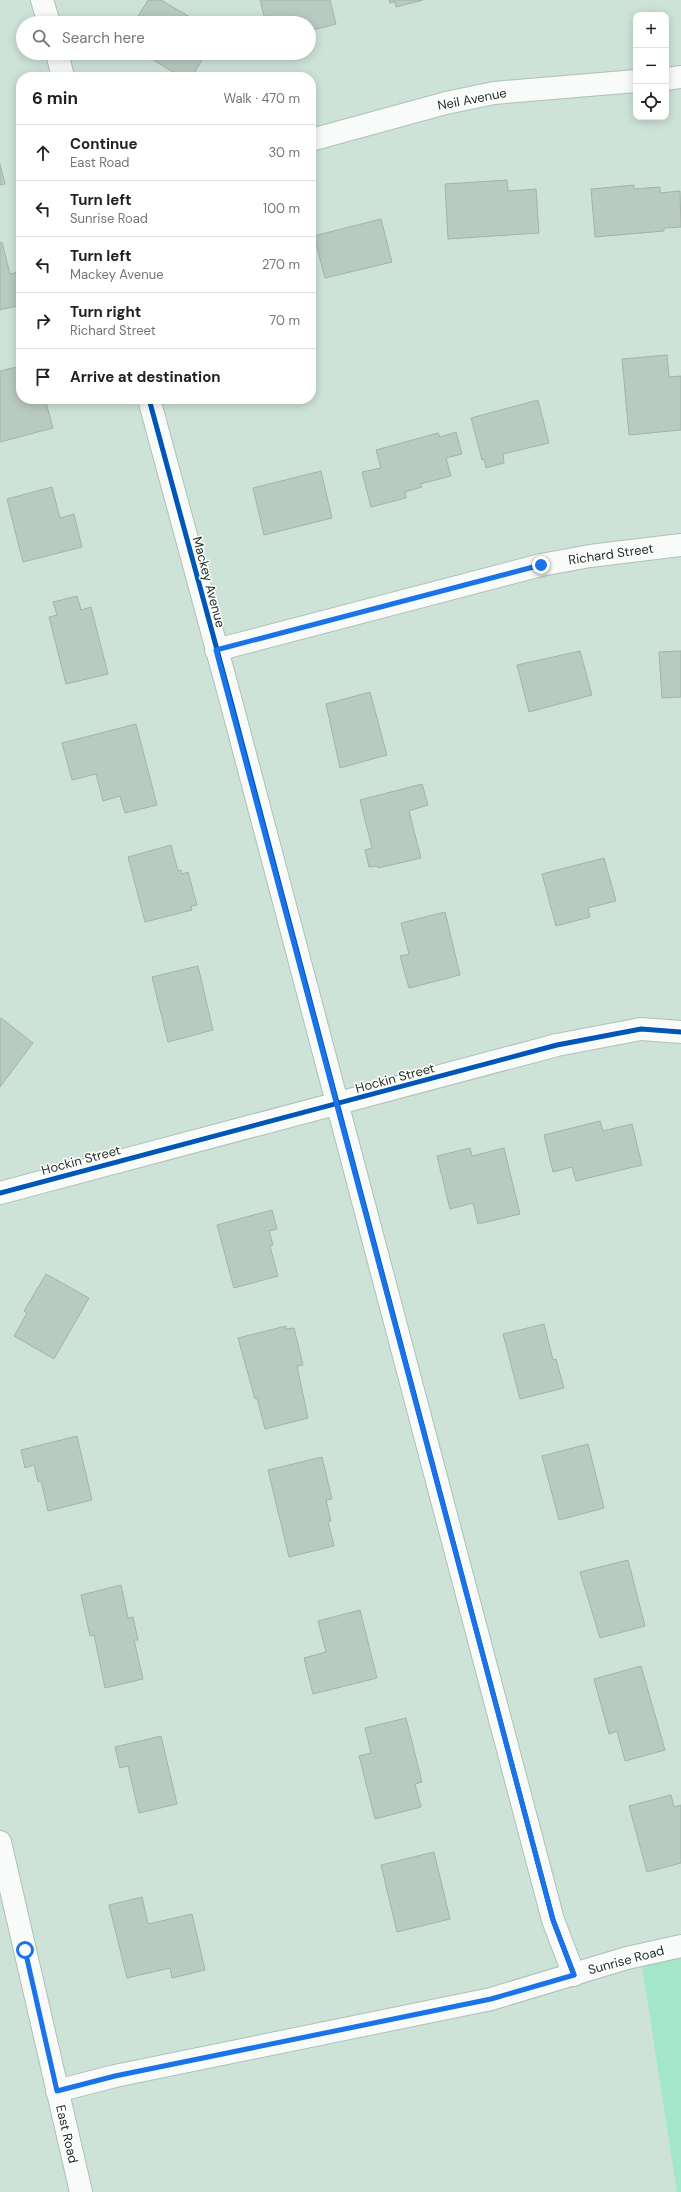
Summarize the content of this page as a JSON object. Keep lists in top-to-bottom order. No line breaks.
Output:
{"streets":{"street":["Neil Avenue","Richard Street","Mackey Avenue","Hockin Street","Sunrise Road","East Road"]},"crossings":[["Richard Street","Mackey Avenue"],["Mackey Avenue","Hockin Street"],["Mackey Avenue","Sunrise Road"],["Sunrise Road","East Road"]],"page":{"map_buttons":["+","−"],"search":"Search here","heading":["6 min","Walk · 470 m"],"list":[["Continue","East Road","30 m"],["Turn left","Sunrise Road","100 m"],["Turn left","Mackey Avenue","270 m"],["Turn right","Richard Street","70 m"],"Arrive at destination"]}}
